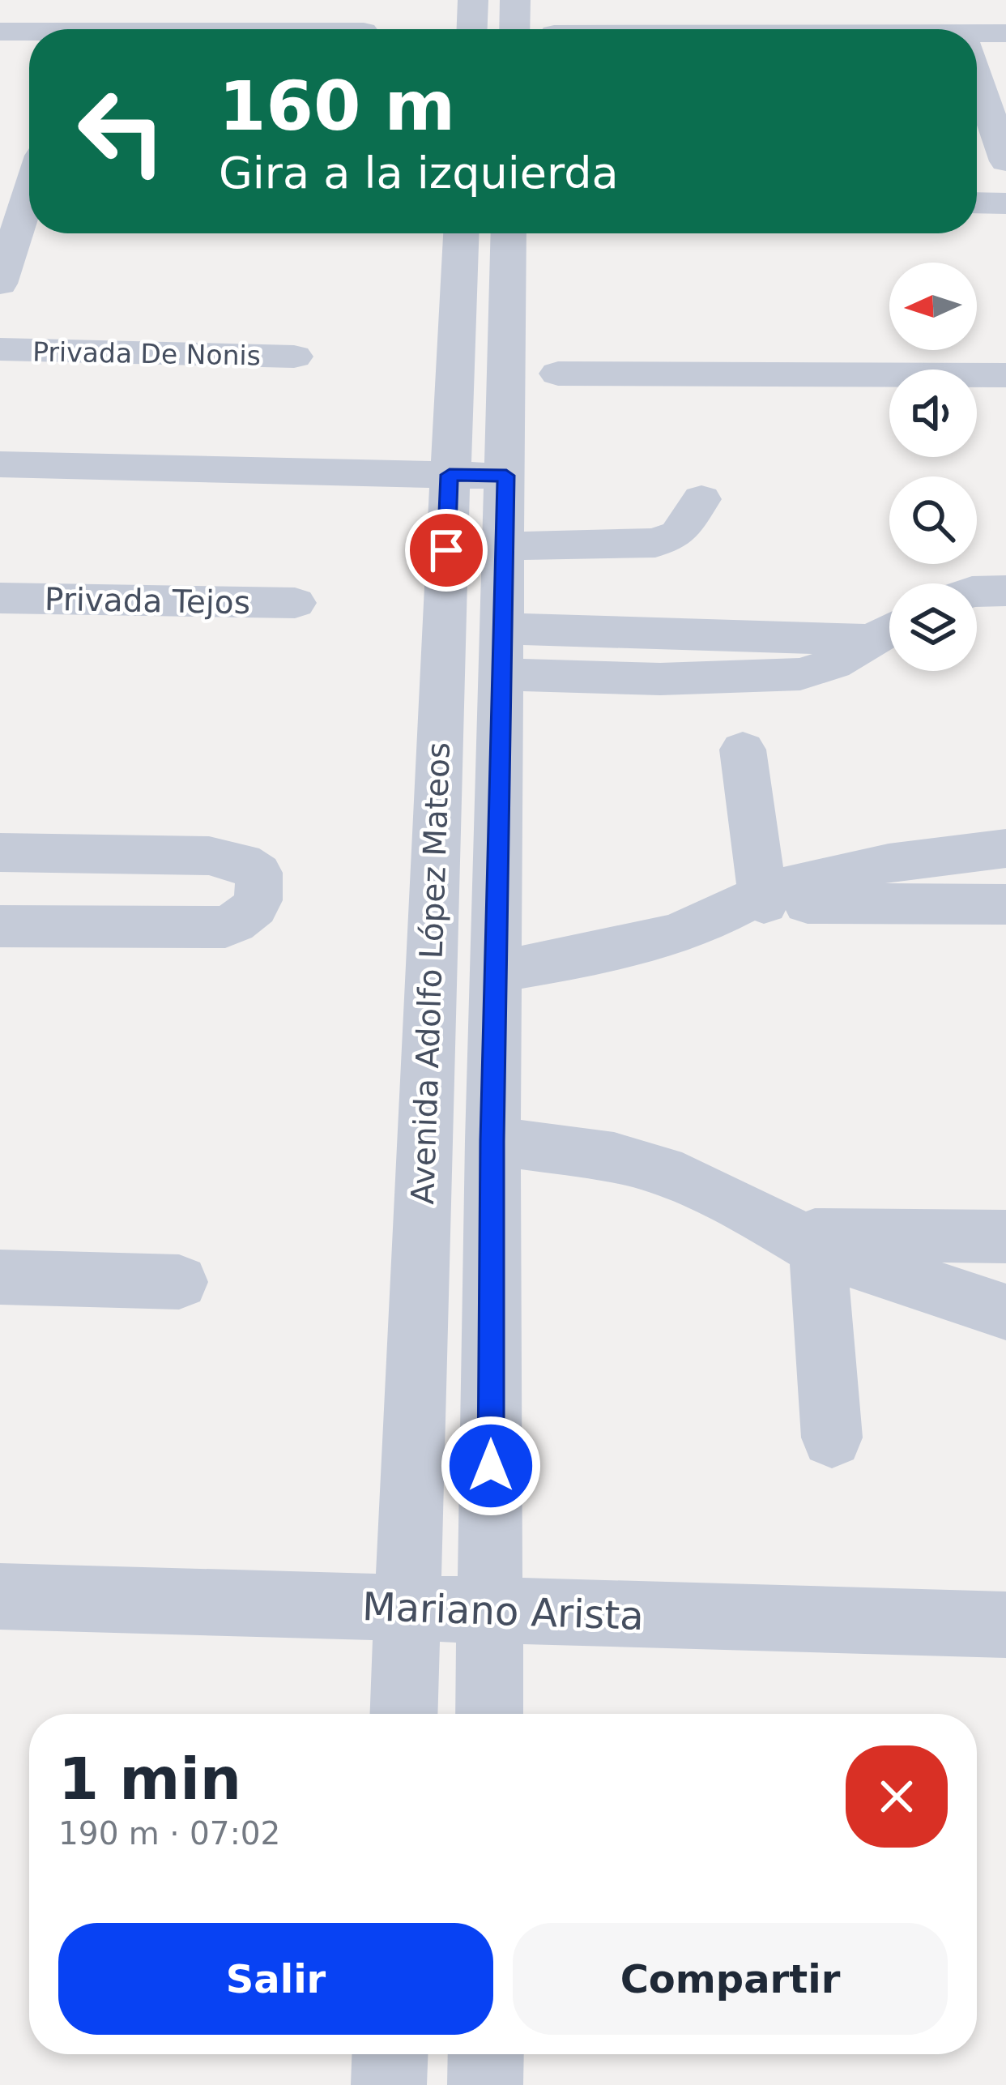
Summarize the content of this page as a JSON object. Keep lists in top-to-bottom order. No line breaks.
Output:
{"streets":{"street":["Privada De Nonis","Privada Tejos","Avenida Adolfo López Mateos","Mariano Arista"]},"crossings":[["Avenida Adolfo López Mateos","Mariano Arista"]],"north":"left","page":{"turn":["160 m","Gira a la izquierda"],"heading":["1 min","190 m · 07:02"],"buttons":["Salir","Compartir"]}}
